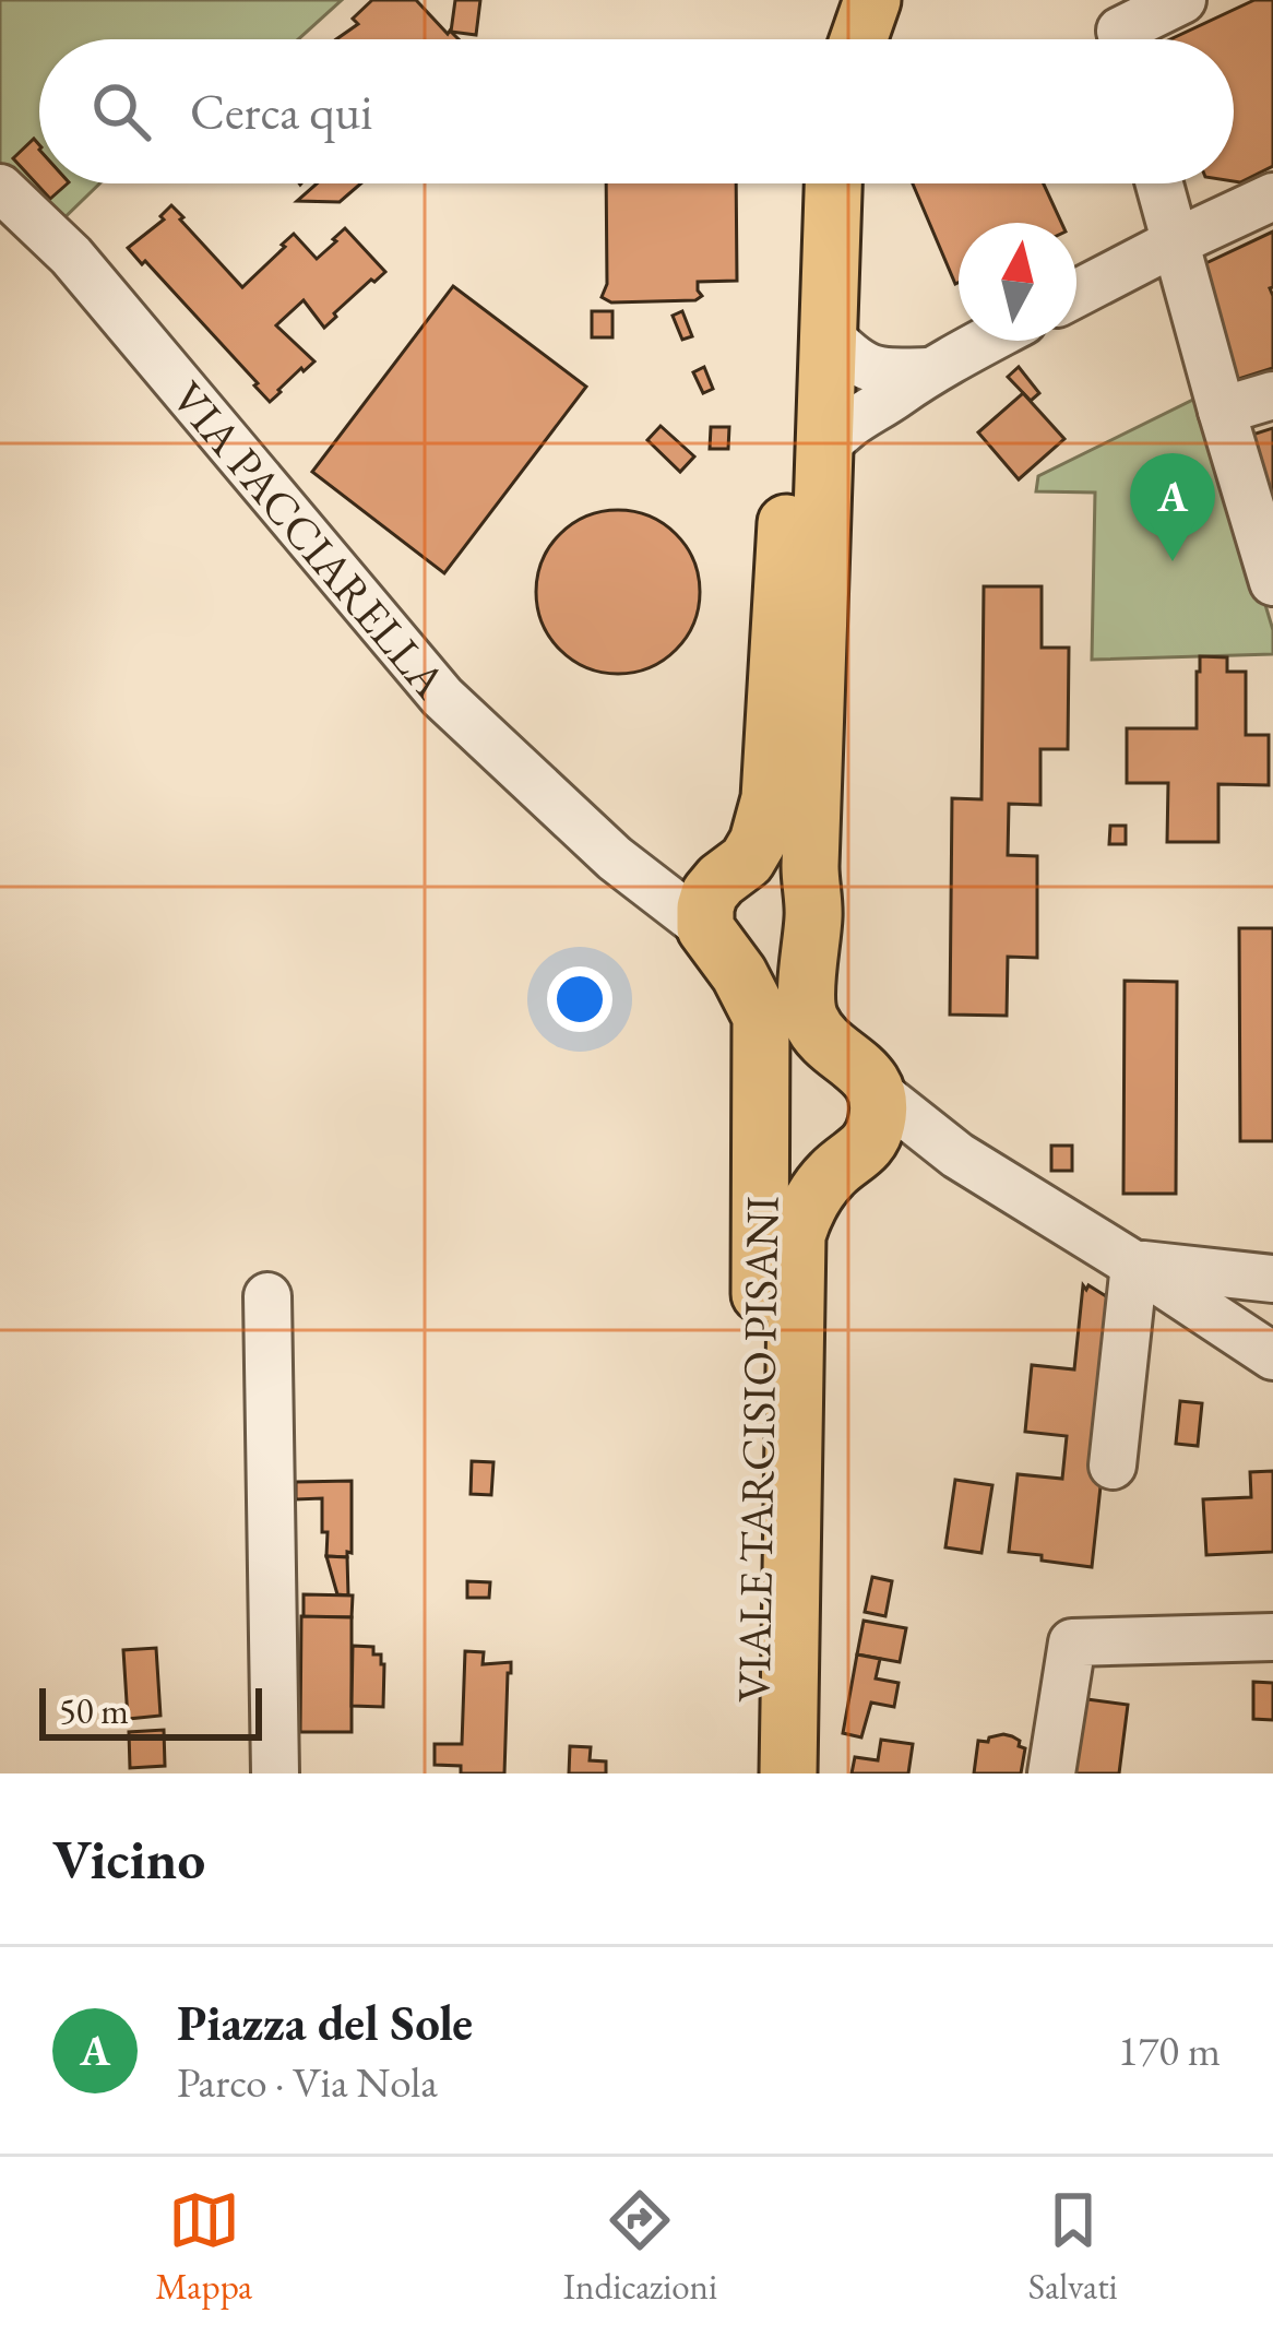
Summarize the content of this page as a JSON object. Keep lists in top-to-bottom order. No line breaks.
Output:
{"streets":{"main road":["VIALE TARCISIO PISANI"],"street":["VIA PACCIARELLA"]},"crossings":[["VIA PACCIARELLA","VIALE TARCISIO PISANI"]],"scale_bar":"50 m","north":"top","page":{"search":"Cerca qui","pins":"A","scale":"50 m","heading":"Vicino","list":[{"mark":"A","name":"Piazza del Sole","note":"Parco · Via Nola","value":"170 m"}],"nav":["Mappa","Indicazioni","Salvati"]}}
